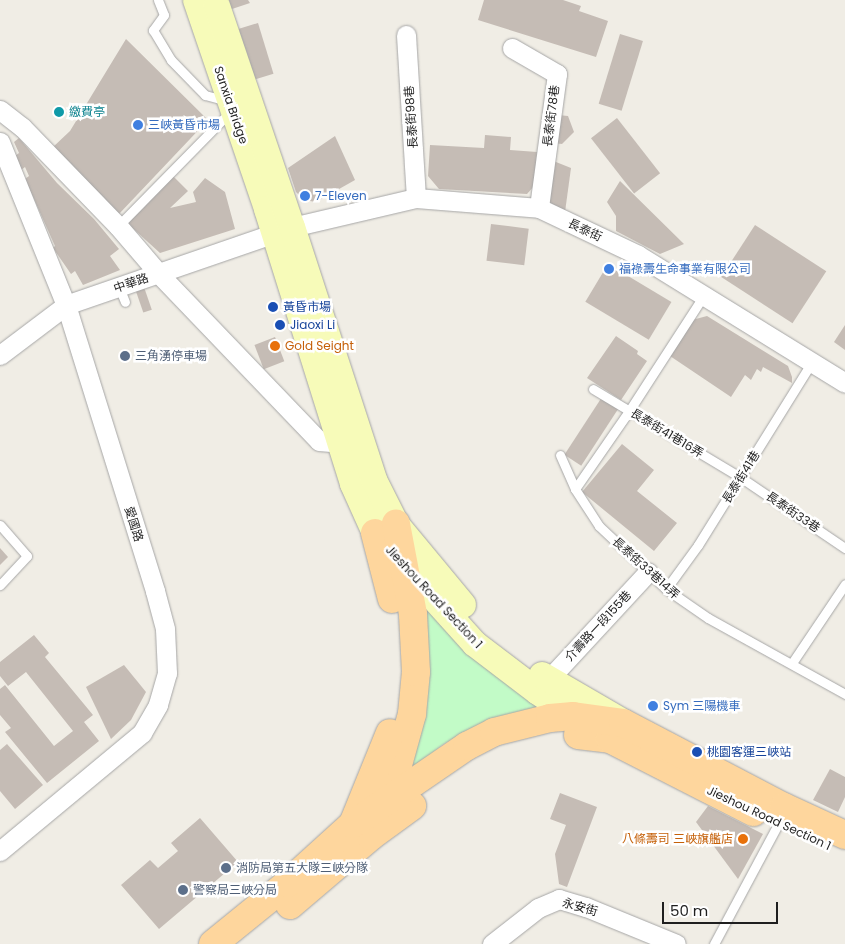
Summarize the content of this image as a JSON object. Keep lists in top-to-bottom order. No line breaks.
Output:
{"streets":{"main road":["Sanxia Bridge","Jieshou Road Section 1"],"street":["長泰街78巷","長泰街98巷","長泰街","中華路","愛國路","介壽路一段155巷","永安街"],"lane":["長泰街41巷16弄","長泰街41巷","長泰街33巷","長泰街33巷14弄"]},"crossings":[["Sanxia Bridge","長泰街"],["Sanxia Bridge","中華路"],["Sanxia Bridge","Jieshou Road Section 1"],["長泰街78巷","長泰街"],["長泰街98巷","長泰街"],["長泰街","中華路"],["長泰街","長泰街41巷"],["長泰街","Jieshou Road Section 1"],["中華路","愛國路"],["中華路","Jieshou Road Section 1"],["長泰街41巷16弄","長泰街41巷"],["長泰街41巷16弄","長泰街33巷"],["長泰街41巷","長泰街33巷"],["長泰街41巷","長泰街33巷14弄"],["長泰街33巷14弄","介壽路一段155巷"],["Jieshou Road Section 1","介壽路一段155巷"]],"places":["繳費亭","三峽黃昏市場","7-Eleven","福祿壽生命事業有限公司","黃昏市場","Jiaoxi Li","Gold Seight","三角湧停車場","Sym 三陽機車","桃園客運三峽站","八條壽司 三峽旗艦店","消防局第五大隊三峽分隊","警察局三峽分局"],"scale_bar":"50 m"}
